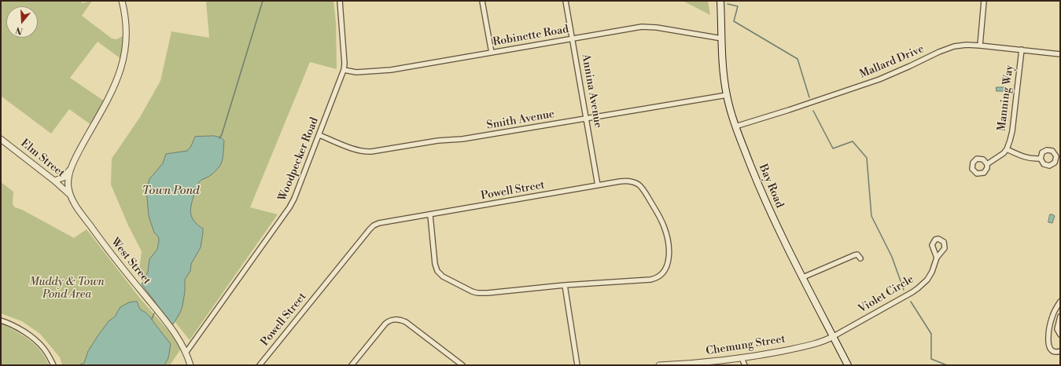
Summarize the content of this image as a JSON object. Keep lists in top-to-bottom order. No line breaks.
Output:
{"streets":{"main road":["Bay Road"],"street":["Robinette Road","Mallard Drive","Annina Avenue","Manning Way","Smith Avenue","Elm Street","Woodpecker Road","Powell Street","West Street","Violet Circle","Chemung Street"]},"crossings":[["Robinette Road","Annina Avenue"],["Robinette Road","Woodpecker Road"],["Robinette Road","Bay Road"],["Mallard Drive","Manning Way"],["Mallard Drive","Bay Road"],["Annina Avenue","Smith Avenue"],["Annina Avenue","Powell Street"],["Smith Avenue","Woodpecker Road"],["Smith Avenue","Bay Road"],["Elm Street","West Street"],["Woodpecker Road","West Street"],["Bay Road","Violet Circle"],["Bay Road","Chemung Street"],["Violet Circle","Chemung Street"]],"water":["Town Pond"],"parks":["Muddy & Town Pond Area"],"north":"bottom"}
